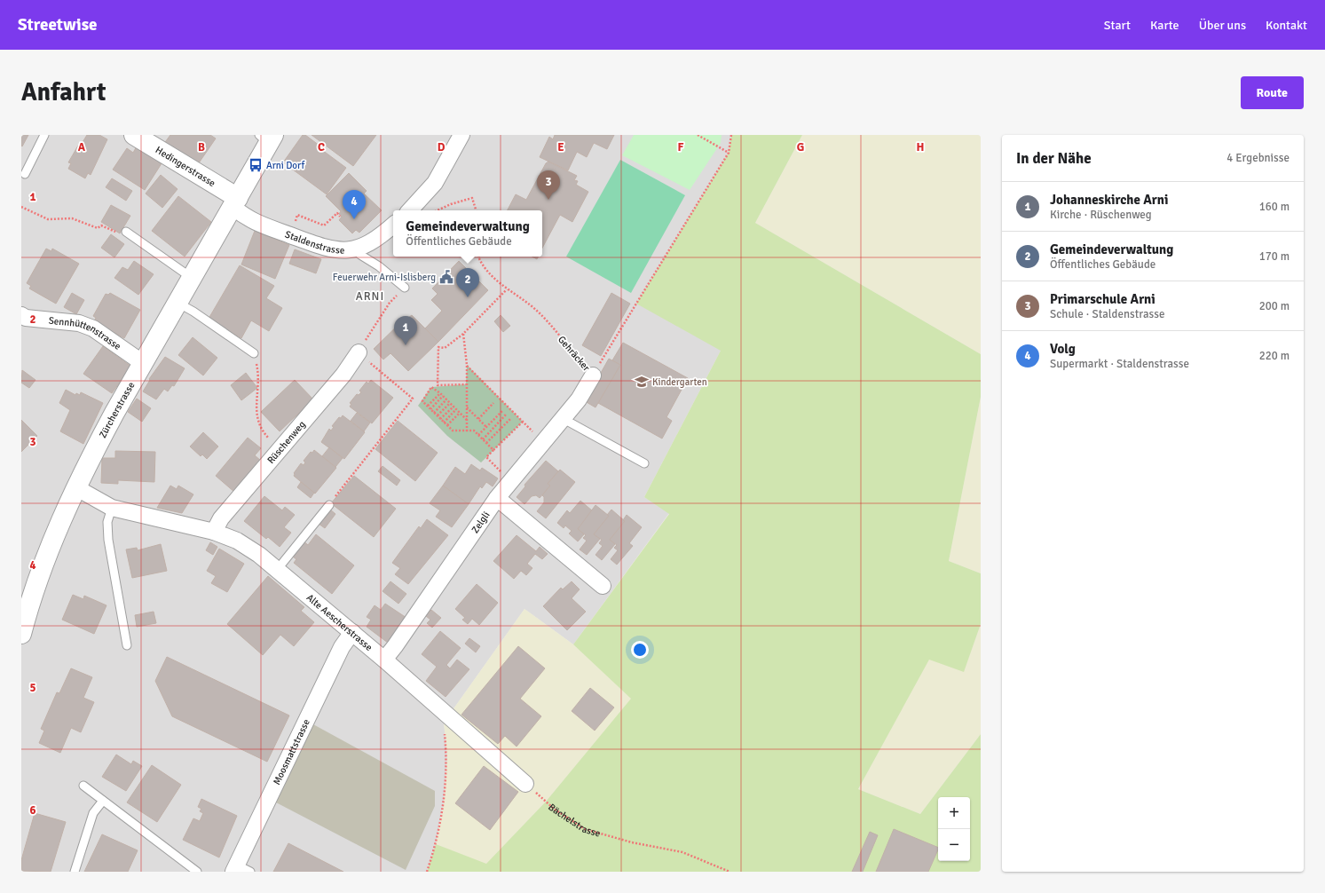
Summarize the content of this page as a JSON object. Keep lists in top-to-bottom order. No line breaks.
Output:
{"streets":{"street":["Hedingerstrasse","Staldenstrasse","Sennhüttenstrasse","Gehräcker","Zürcherstrasse","Rüschenweg","Zelgli","Alte Aescherstrasse","Moosmattstrasse"],"path":["Bächelstrasse"]},"crossings":[["Hedingerstrasse","Staldenstrasse"],["Hedingerstrasse","Zürcherstrasse"],["Staldenstrasse","Zürcherstrasse"],["Sennhüttenstrasse","Zürcherstrasse"],["Gehräcker","Zelgli"],["Zürcherstrasse","Alte Aescherstrasse"],["Rüschenweg","Alte Aescherstrasse"],["Zelgli","Alte Aescherstrasse"],["Alte Aescherstrasse","Moosmattstrasse"]],"districts":["ARNI"],"places":{"bus stop":["Arni Dorf"],"public building":["Feuerwehr Arni-Islisberg"],"school or university":["Kindergarten"]},"page":{"header":"Streetwise","nav":["Start","Karte","Über uns","Kontakt"],"buttons":"Route","title":"Anfahrt","heading":["In der Nähe","4 Ergebnisse"],"pins":["3","4","2","1"],"list":[{"mark":"1","name":"Johanneskirche Arni","note":"Kirche · Rüschenweg","value":"160 m"},{"mark":"2","name":"Gemeindeverwaltung","note":"Öffentliches Gebäude","value":"170 m"},{"mark":"3","name":"Primarschule Arni","note":"Schule · Staldenstrasse","value":"200 m"},{"mark":"4","name":"Volg","note":"Supermarkt · Staldenstrasse","value":"220 m"}],"popup":["Gemeindeverwaltung","Öffentliches Gebäude"],"map_buttons":["+","−"]},"grid":{"columns":["A","B","C","D","E","F","G","H"],"rows":["1","2","3","4","5","6"]}}
